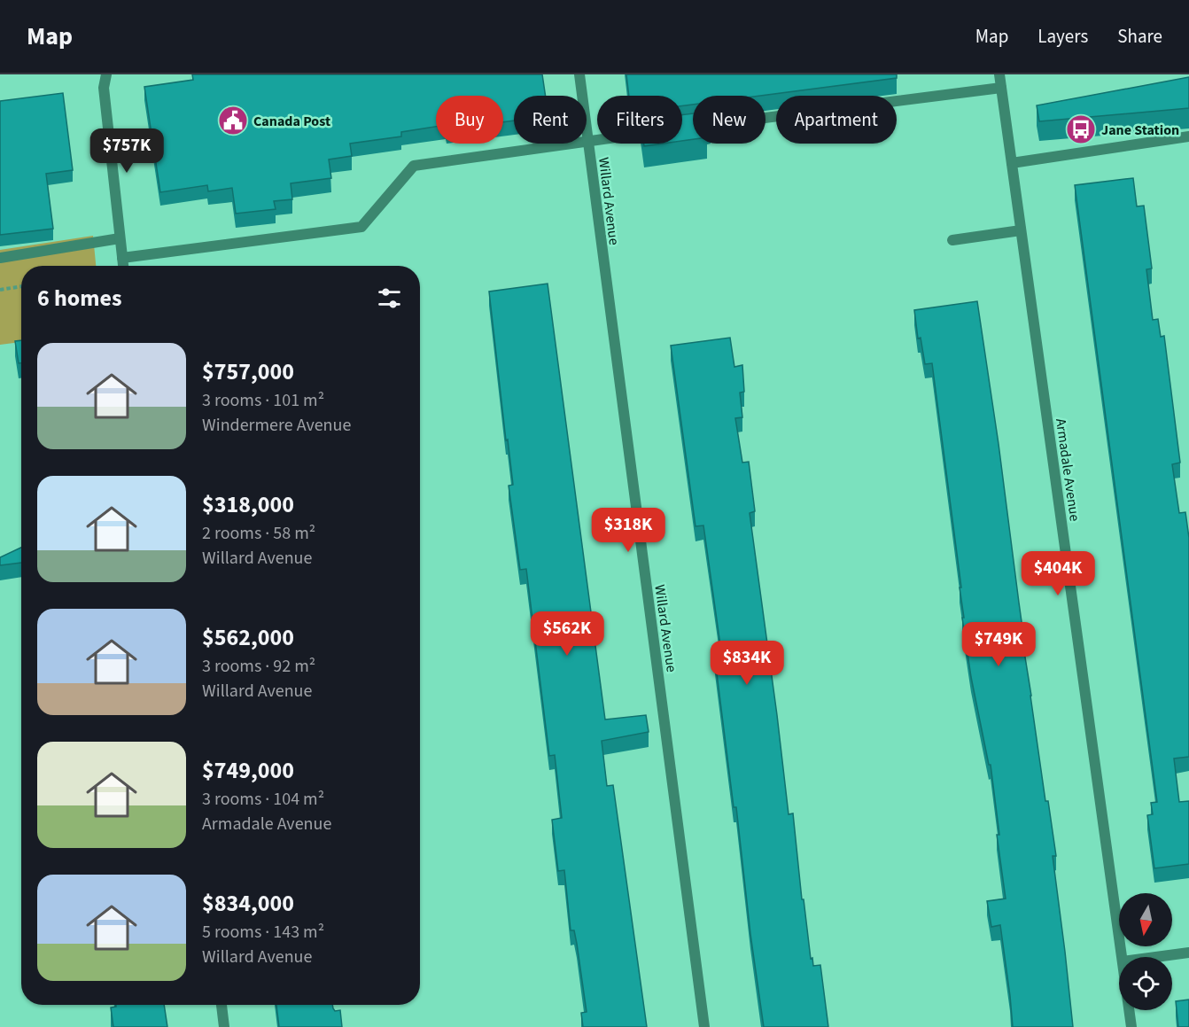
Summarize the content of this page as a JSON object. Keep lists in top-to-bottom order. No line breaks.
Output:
{"streets":{"street":["Willard Avenue","Armadale Avenue"]},"places":{"public building":["Canada Post"],"bus stop":["Jane Station"]},"north":"bottom","page":{"header":"Map","nav":["Map","Layers","Share"],"chip":["Buy","Rent","Filters","New","Apartment"],"price":["$757K","$318K","$404K","$562K","$749K","$834K"],"heading":"6 homes","list":[{"name":"$757,000","note":"3 rooms · 101 m² · Windermere Avenue"},{"name":"$318,000","note":"2 rooms · 58 m² · Willard Avenue"},{"name":"$562,000","note":"3 rooms · 92 m² · Willard Avenue"},{"name":"$749,000","note":"3 rooms · 104 m² · Armadale Avenue"},{"name":"$834,000","note":"5 rooms · 143 m² · Willard Avenue"}]}}
